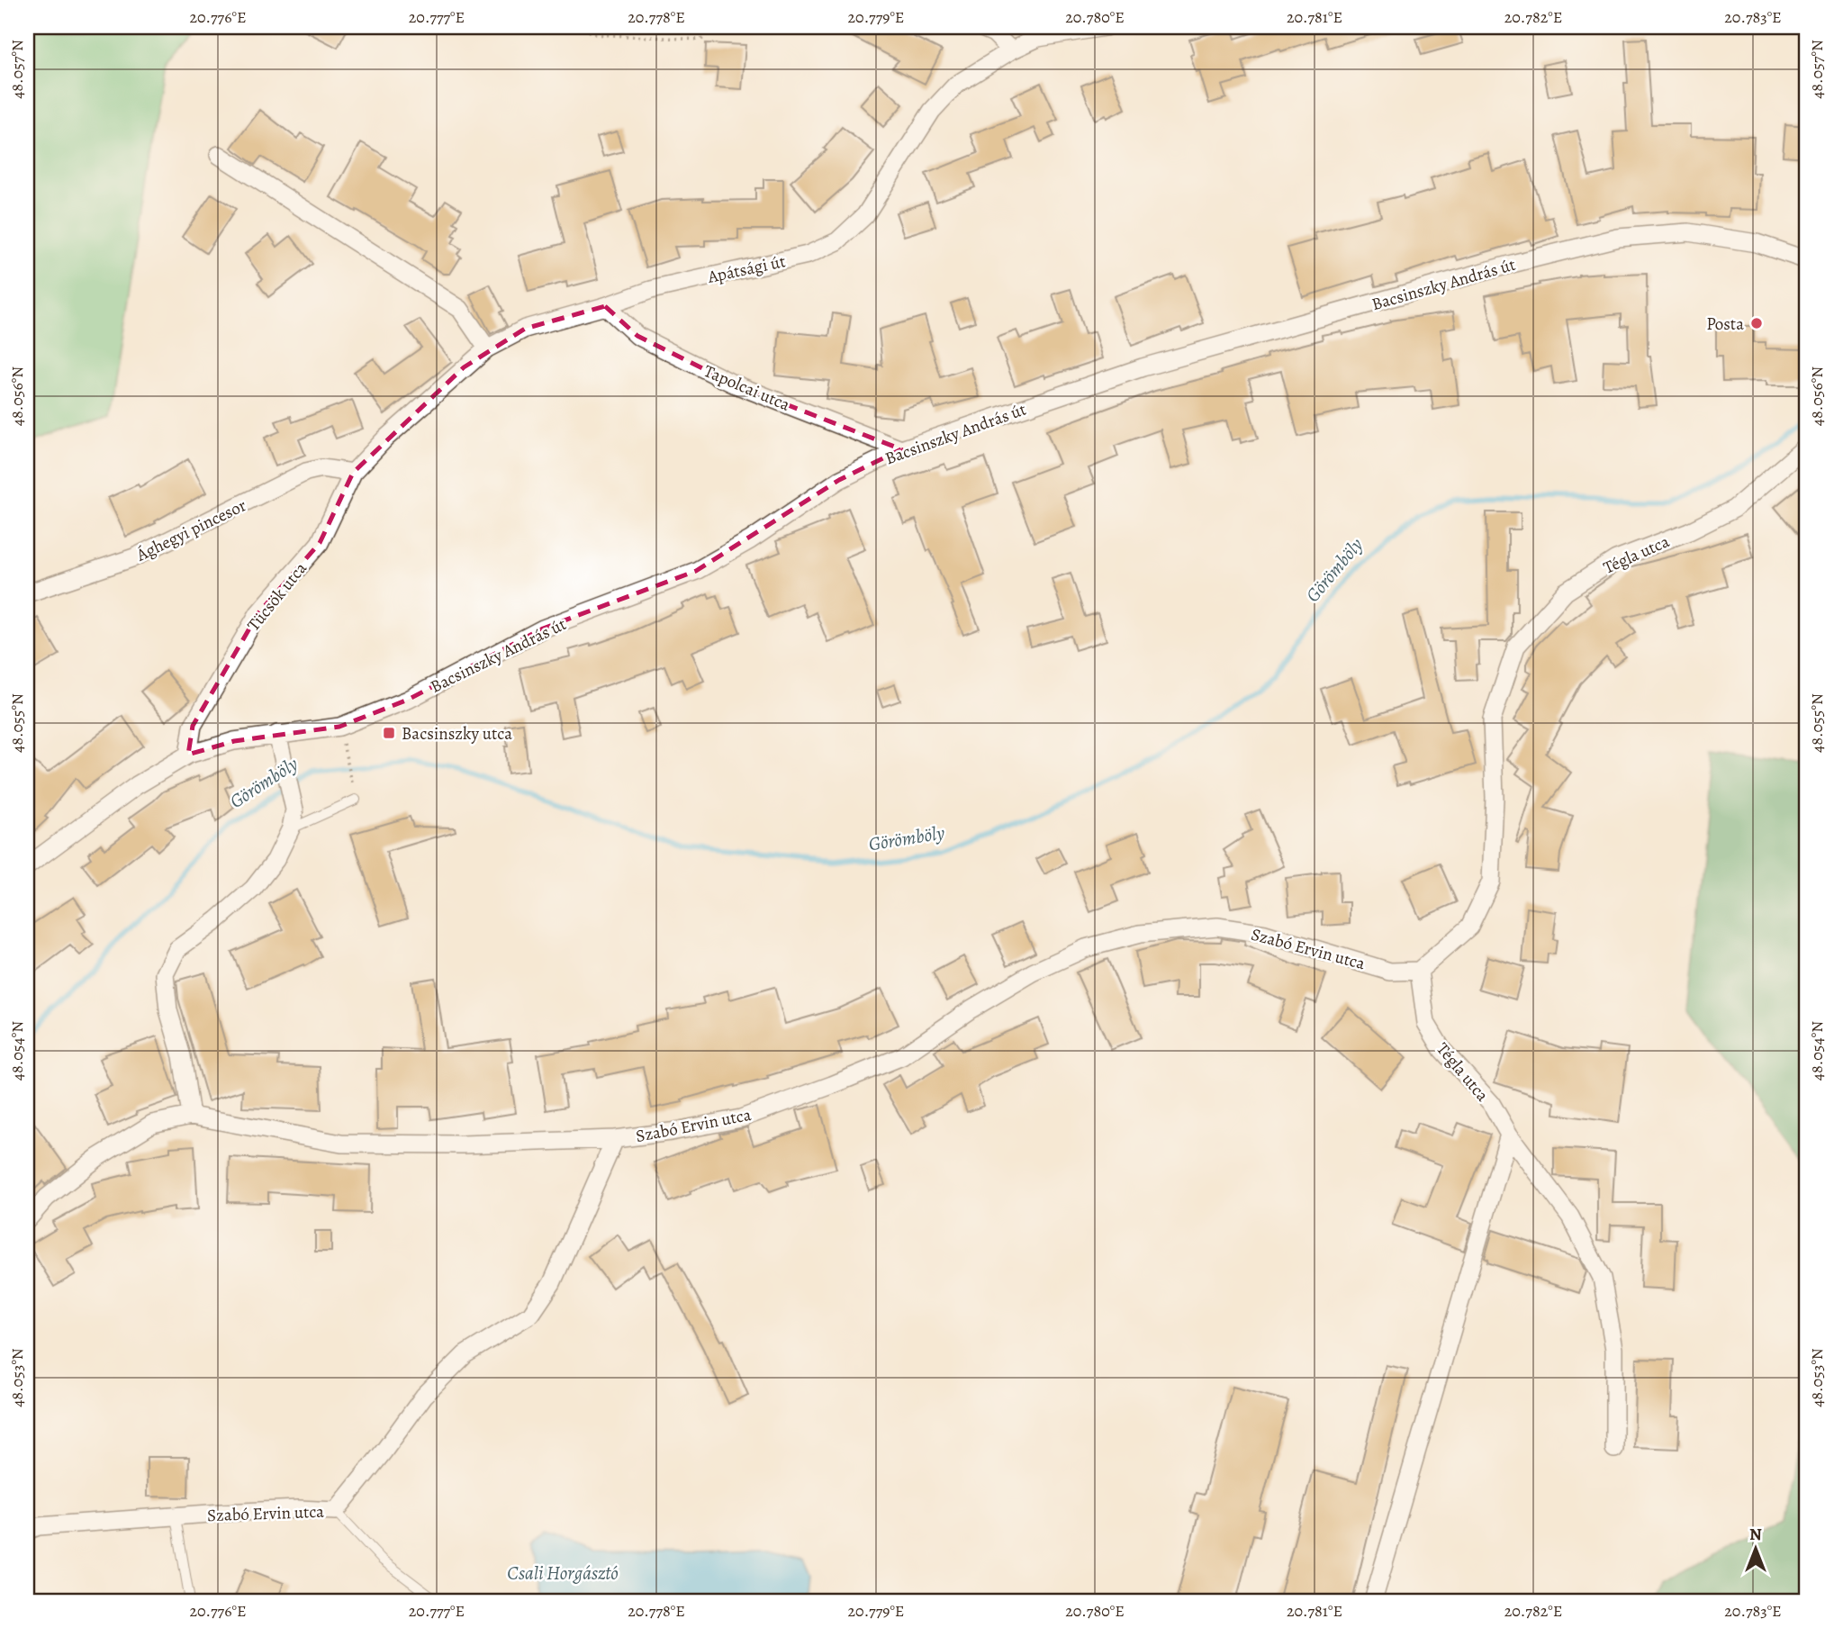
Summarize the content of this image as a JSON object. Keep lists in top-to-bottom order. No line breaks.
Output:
{"streets":{"street":["Apátsági út","Bacsinszky András út","Tapolcai utca","Ághegyi pincesor","Tégla utca","Tücsök utca","Szabó Ervin utca"]},"crossings":[["Apátsági út","Tapolcai utca"],["Apátsági út","Ághegyi pincesor"],["Apátsági út","Tücsök utca"],["Bacsinszky András út","Tapolcai utca"],["Bacsinszky András út","Tücsök utca"],["Ághegyi pincesor","Tücsök utca"],["Tégla utca","Szabó Ervin utca"]],"water":["Görömböly","Csali Horgásztó"],"places":{"other":["Posta"],"transit":["Bacsinszky utca"]},"north":"top","coordinates":["20.776°E","20.777°E","20.778°E","20.779°E","20.780°E","20.781°E","20.782°E","20.783°E","48.057°N","48.056°N","48.055°N","48.054°N","48.053°N"]}
